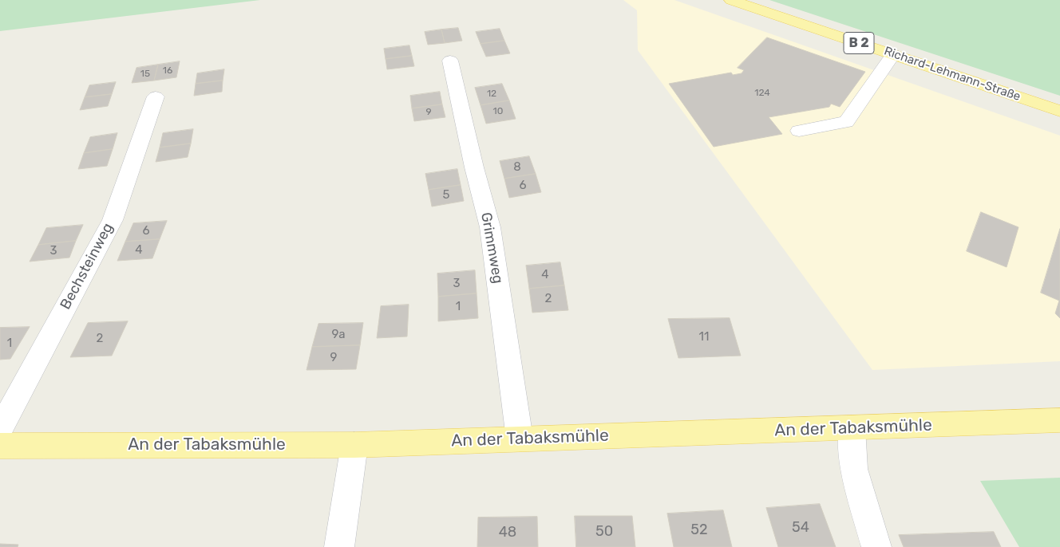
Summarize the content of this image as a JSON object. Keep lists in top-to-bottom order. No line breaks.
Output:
{"streets":{"main road":["B 2","Richard-Lehmann-Straße","An der Tabaksmühle"],"street":["Grimmweg","Bechsteinweg"]},"crossings":[["Grimmweg","An der Tabaksmühle"]],"house_numbers":["16","15","124","12","10","9","8","6","5","6","4","3","4","3","2","1","9a","11","2","1","9","54","52","50","48"]}
